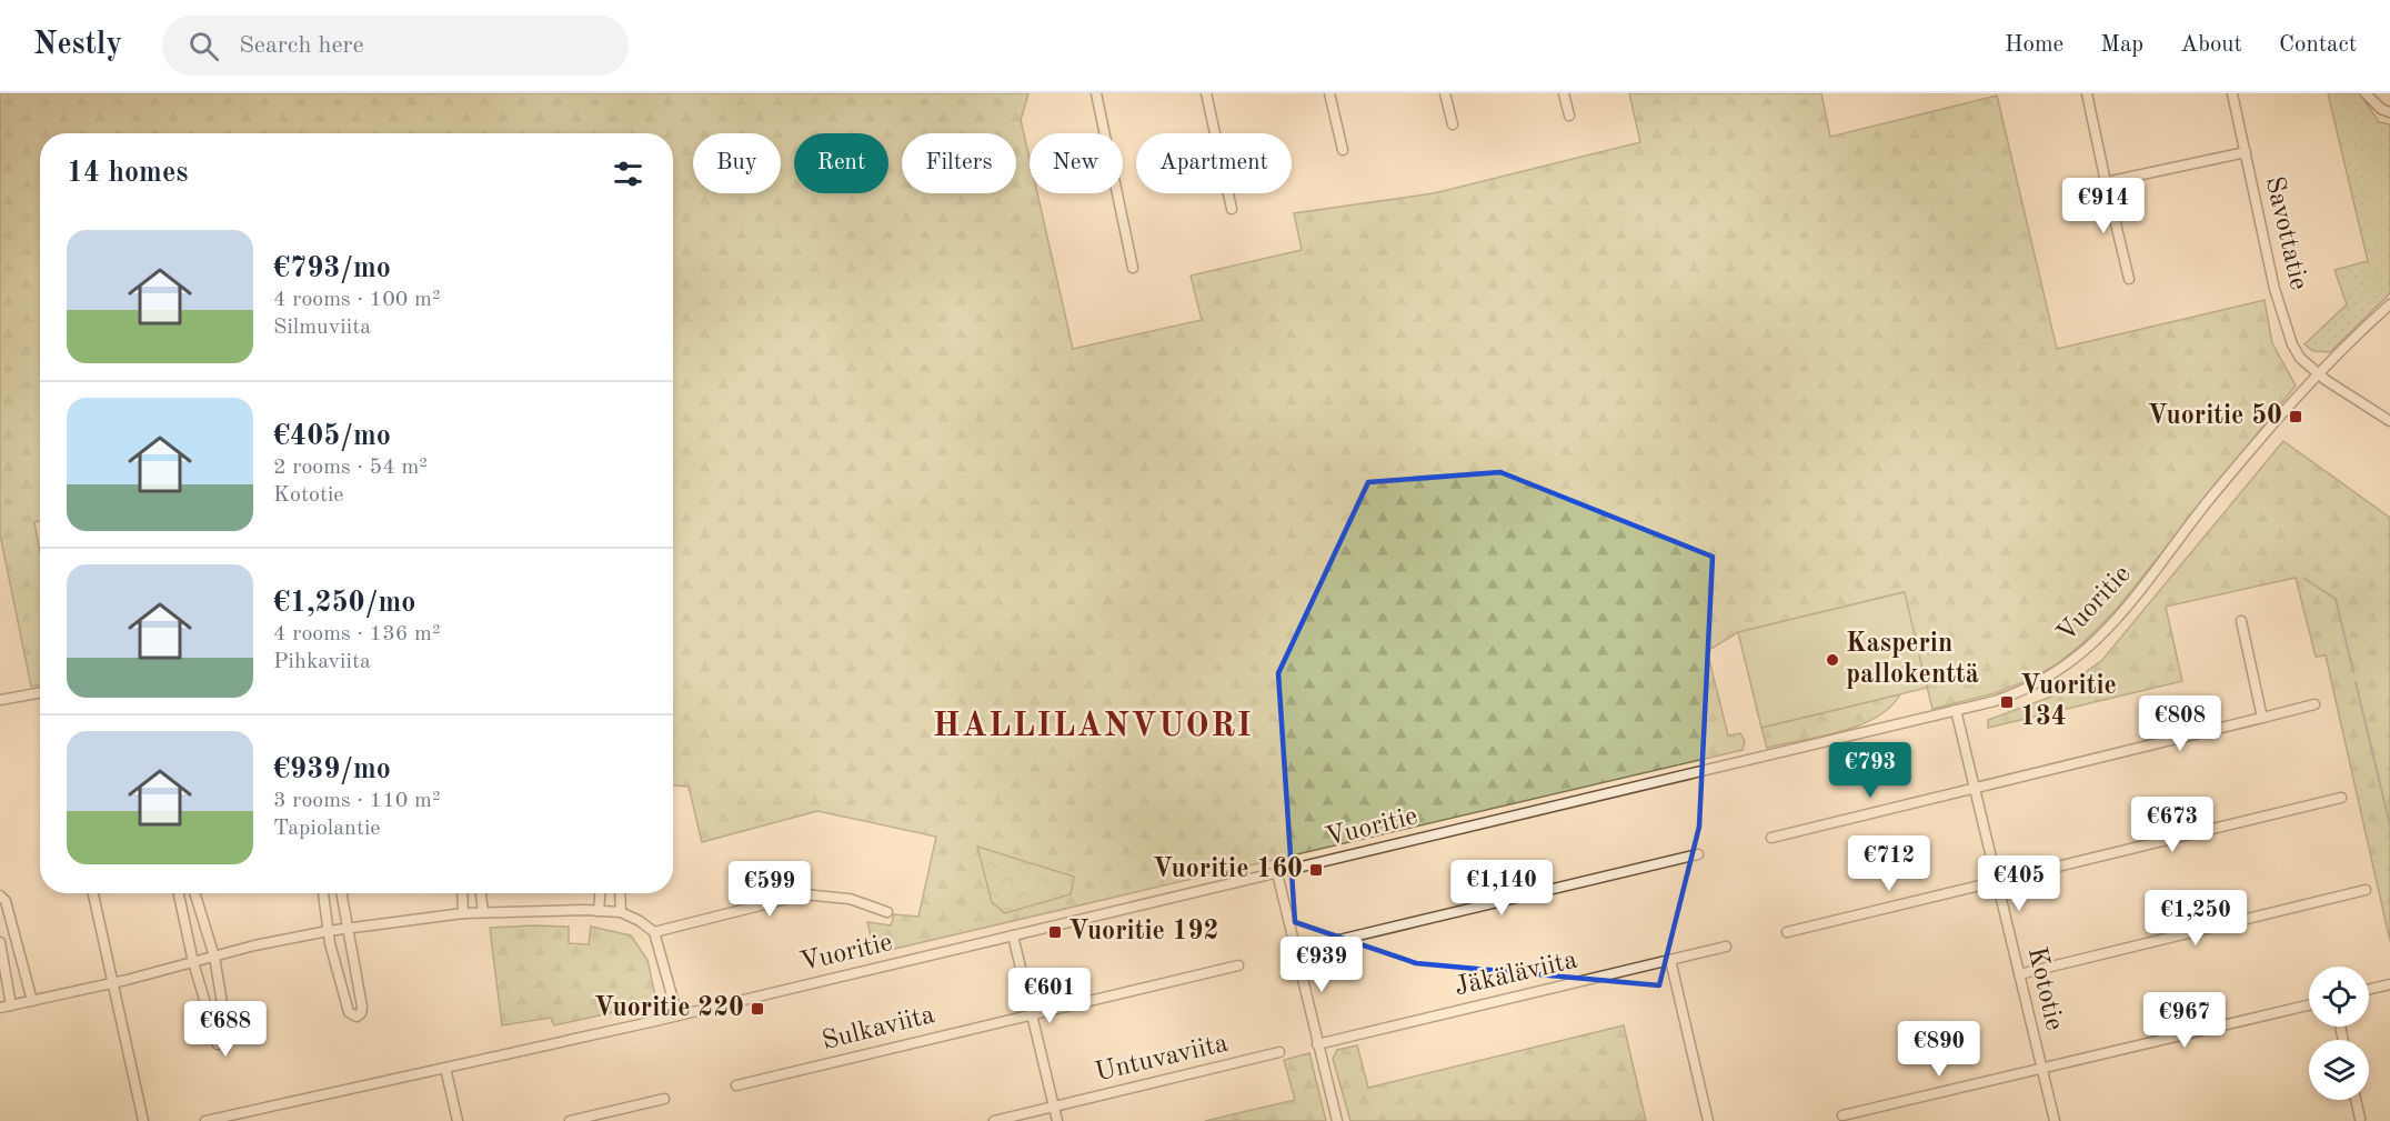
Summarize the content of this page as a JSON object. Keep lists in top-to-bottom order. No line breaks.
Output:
{"streets":{"street":["Savottatie","Vuoritie","Jäkäläviita","Kototie","Sulkaviita","Untuvaviita"]},"crossings":[["Savottatie","Vuoritie"],["Vuoritie","Kototie"]],"districts":["HALLILANVUORI"],"places":{"transit":["Vuoritie 50","Vuoritie 134","Vuoritie 160","Vuoritie 192","Vuoritie 220"],"other":["Kasperin pallokenttä"]},"page":{"header":"Nestly","search":"Search here","nav":["Home","Map","About","Contact"],"chip":["Buy","Rent","Filters","New","Apartment"],"heading":"14 homes","price":["€914","€808","€793","€673","€712","€405","€1,140","€599","€1,250","€939","€601","€967","€688","€890"],"list":[{"name":"€793/mo","note":"4 rooms · 100 m² · Silmuviita"},{"name":"€405/mo","note":"2 rooms · 54 m² · Kototie"},{"name":"€1,250/mo","note":"4 rooms · 136 m² · Pihkaviita"},{"name":"€939/mo","note":"3 rooms · 110 m² · Tapiolantie"}]}}
